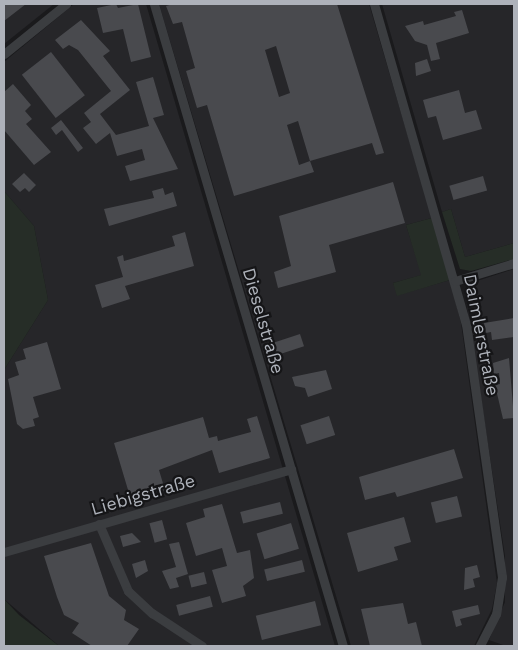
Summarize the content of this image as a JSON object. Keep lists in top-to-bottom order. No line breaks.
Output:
{"streets":{"street":["Dieselstraße","Daimlerstraße","Liebigstraße"]},"crossings":[["Dieselstraße","Liebigstraße"]]}
